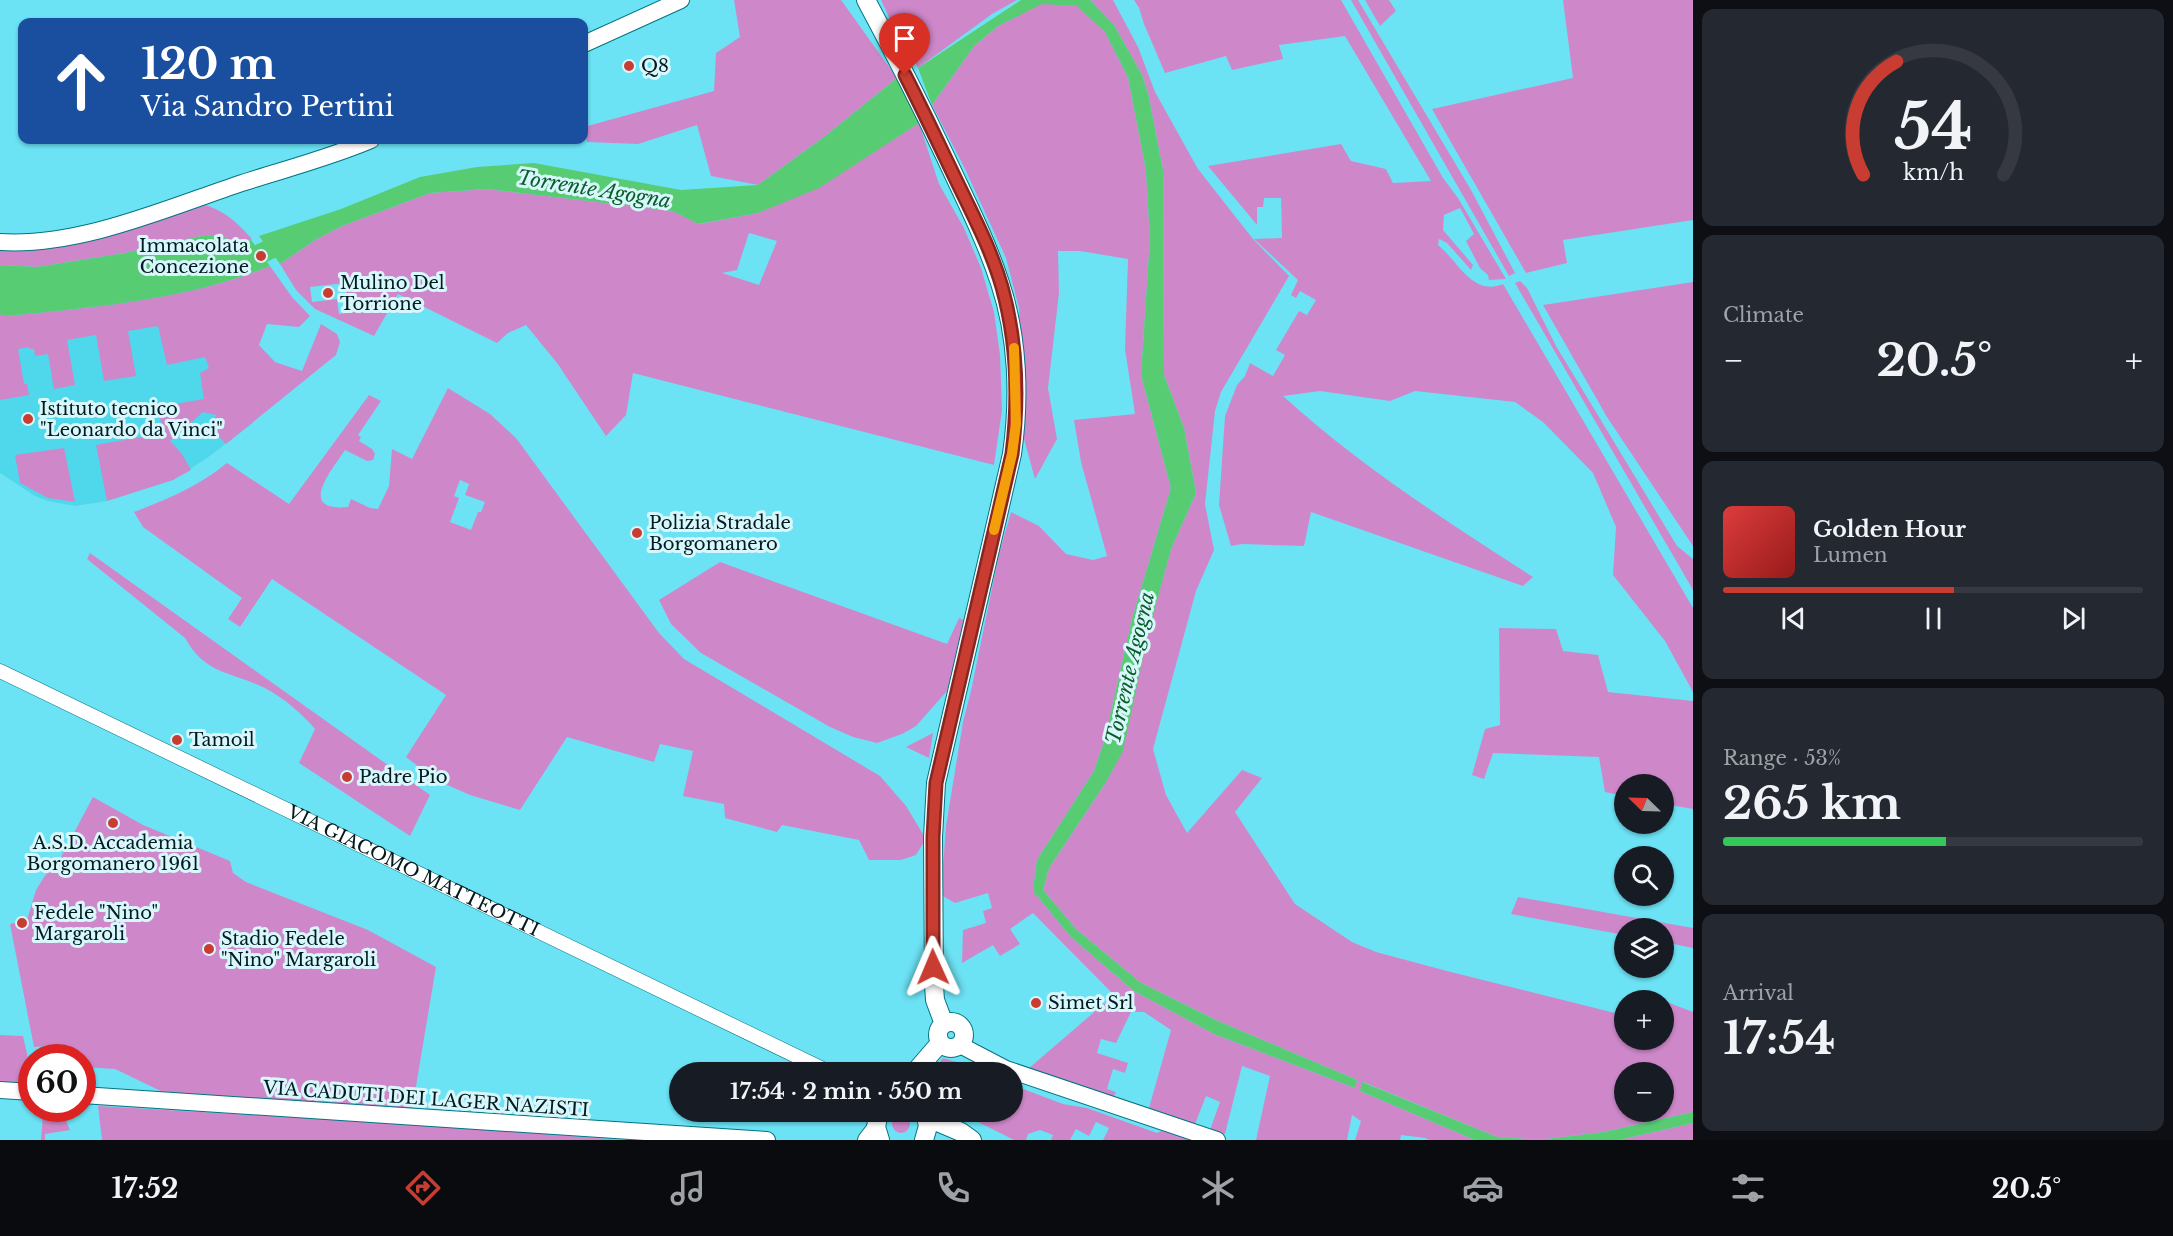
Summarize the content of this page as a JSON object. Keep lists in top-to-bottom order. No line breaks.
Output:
{"streets":{"main road":["VIA CADUTI DEI LAGER NAZISTI"],"street":["VIA GIACOMO MATTEOTTI"]},"water":["Torrente Agogna"],"places":["Q8","Immacolata Concezione","Mulino Del Torrione","Istituto tecnico \"Leonardo da Vinci\"","Polizia Stradale Borgomanero","Tamoil","Padre Pio","A.S.D. Accademia Borgomanero 1961","Fedele \"Nino\" Margaroli","Stadio Fedele \"Nino\" Margaroli","Simet Srl"],"north":"top left","page":{"turn":["120 m","Via Sandro Pertini"],"tile":["Climate",["Range · 53%","265 km"],["Arrival","17:54"]],"heat":["−","20.5°","+"],"song":["Golden Hour","Lumen"],"map_buttons":["+","−"],"limit":"60","trip":"17:54 · 2 min · 550 m","tabs":["17:52","20.5°"],"gauge":["54","km/h"]}}
